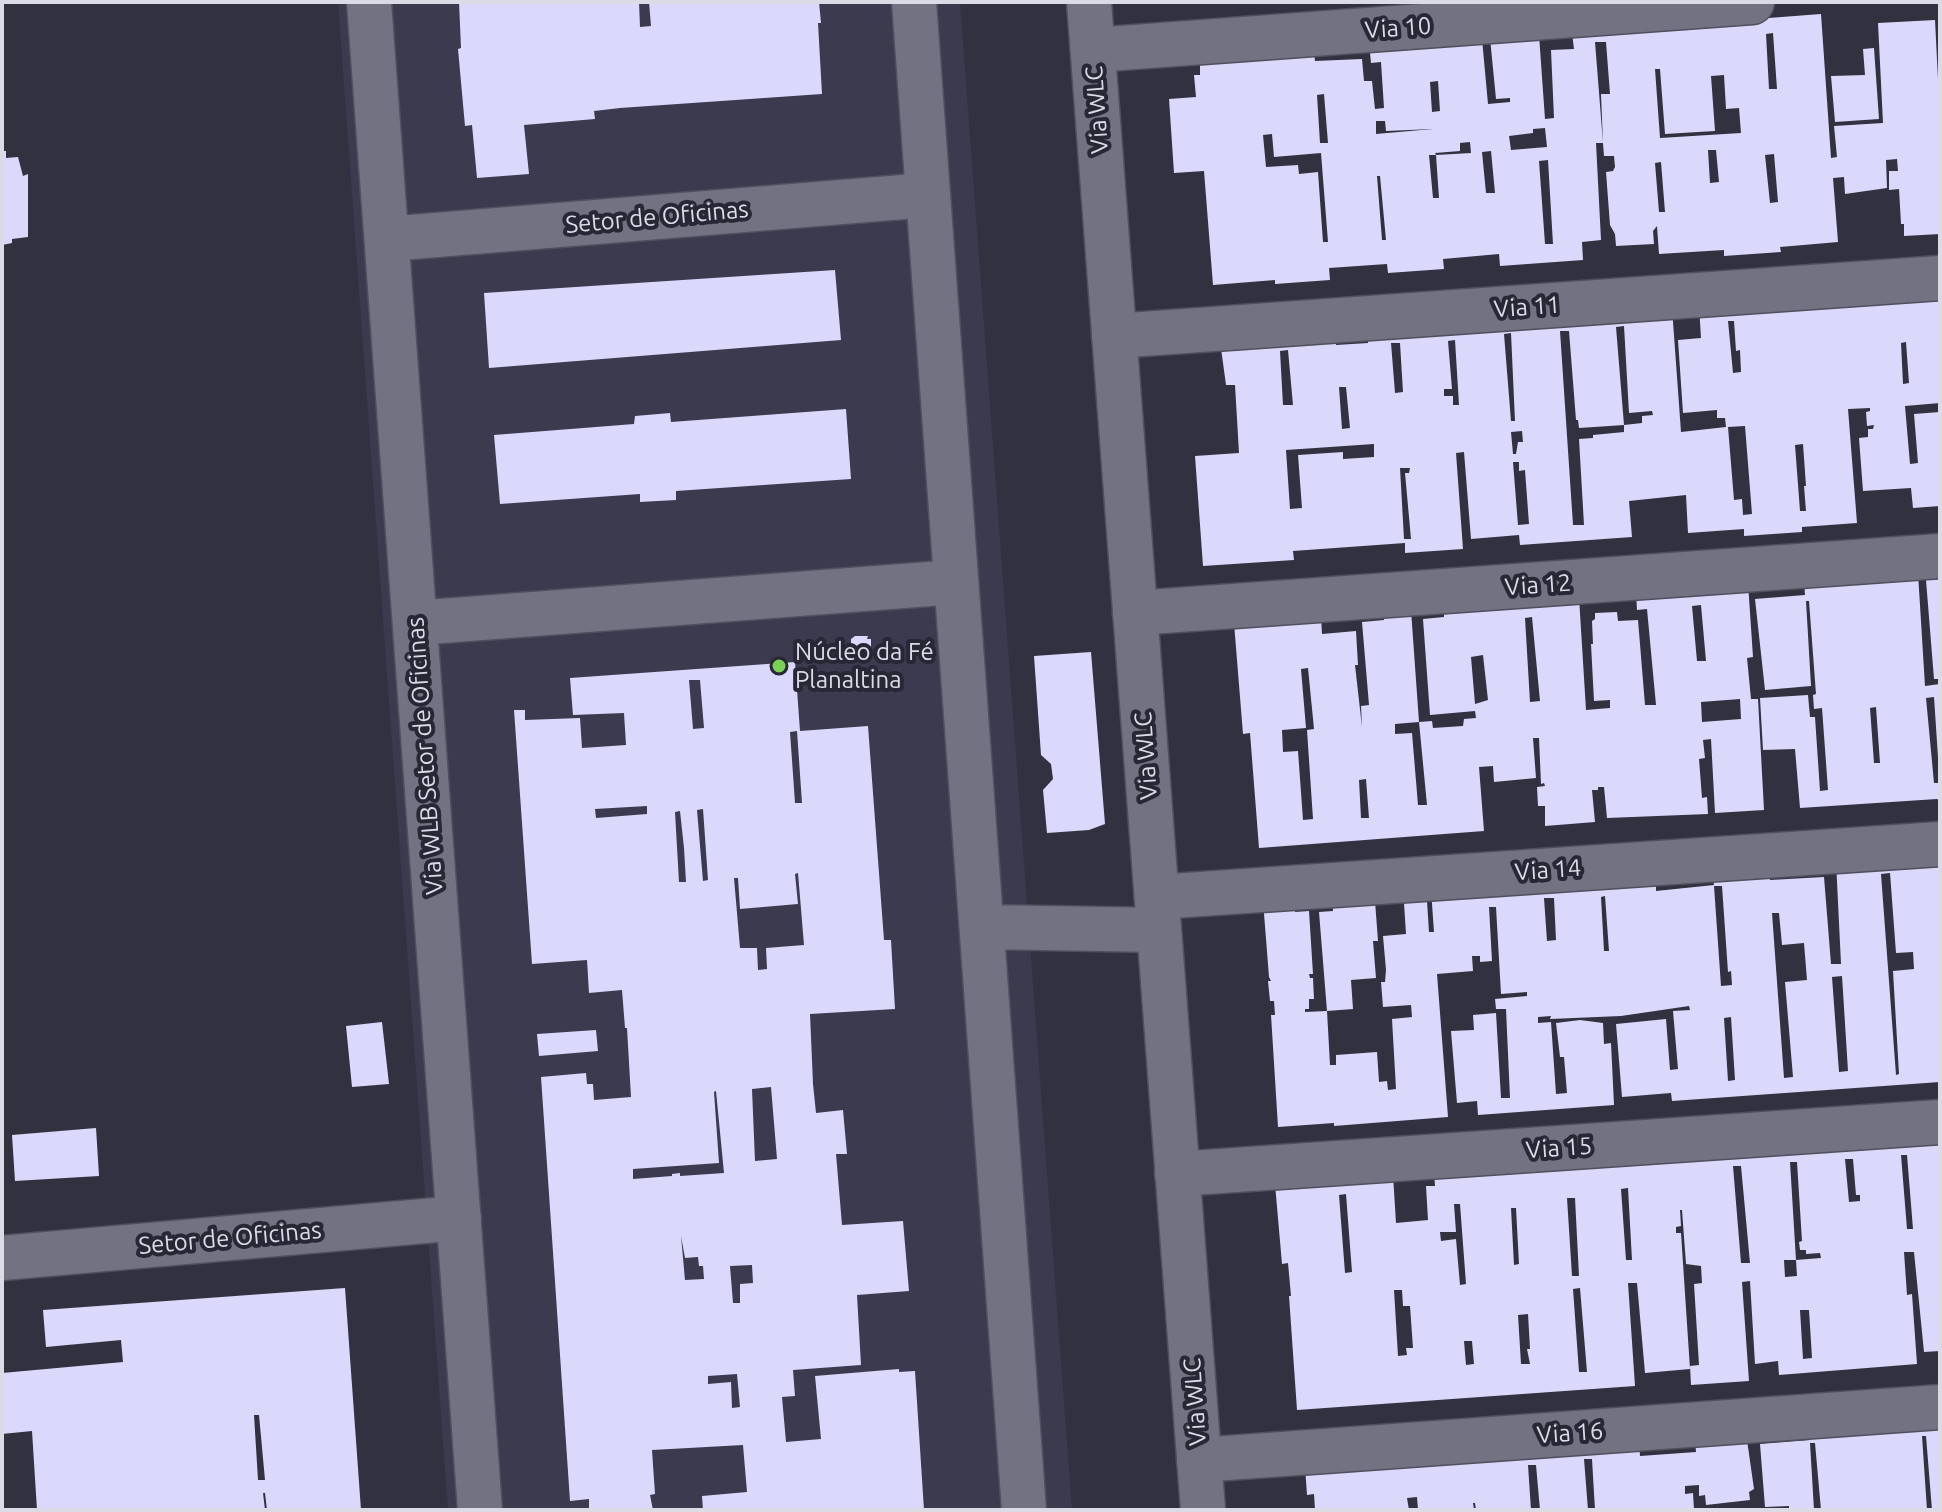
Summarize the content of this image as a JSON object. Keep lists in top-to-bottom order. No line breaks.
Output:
{"streets":{"street":["Via 10","Via WLC","Setor de Oficinas","Via 11","Via 12","Via WLB Setor de Oficinas","Via 14","Via 15","Via 16"]},"crossings":[["Via 10","Via WLC"],["Via WLC","Via 11"],["Via WLC","Via 12"],["Via WLC","Via 14"],["Via WLC","Via 15"],["Via WLC","Via 16"],["Setor de Oficinas","Via WLB Setor de Oficinas"]],"places":["Núcleo da Fé Planaltina"]}
